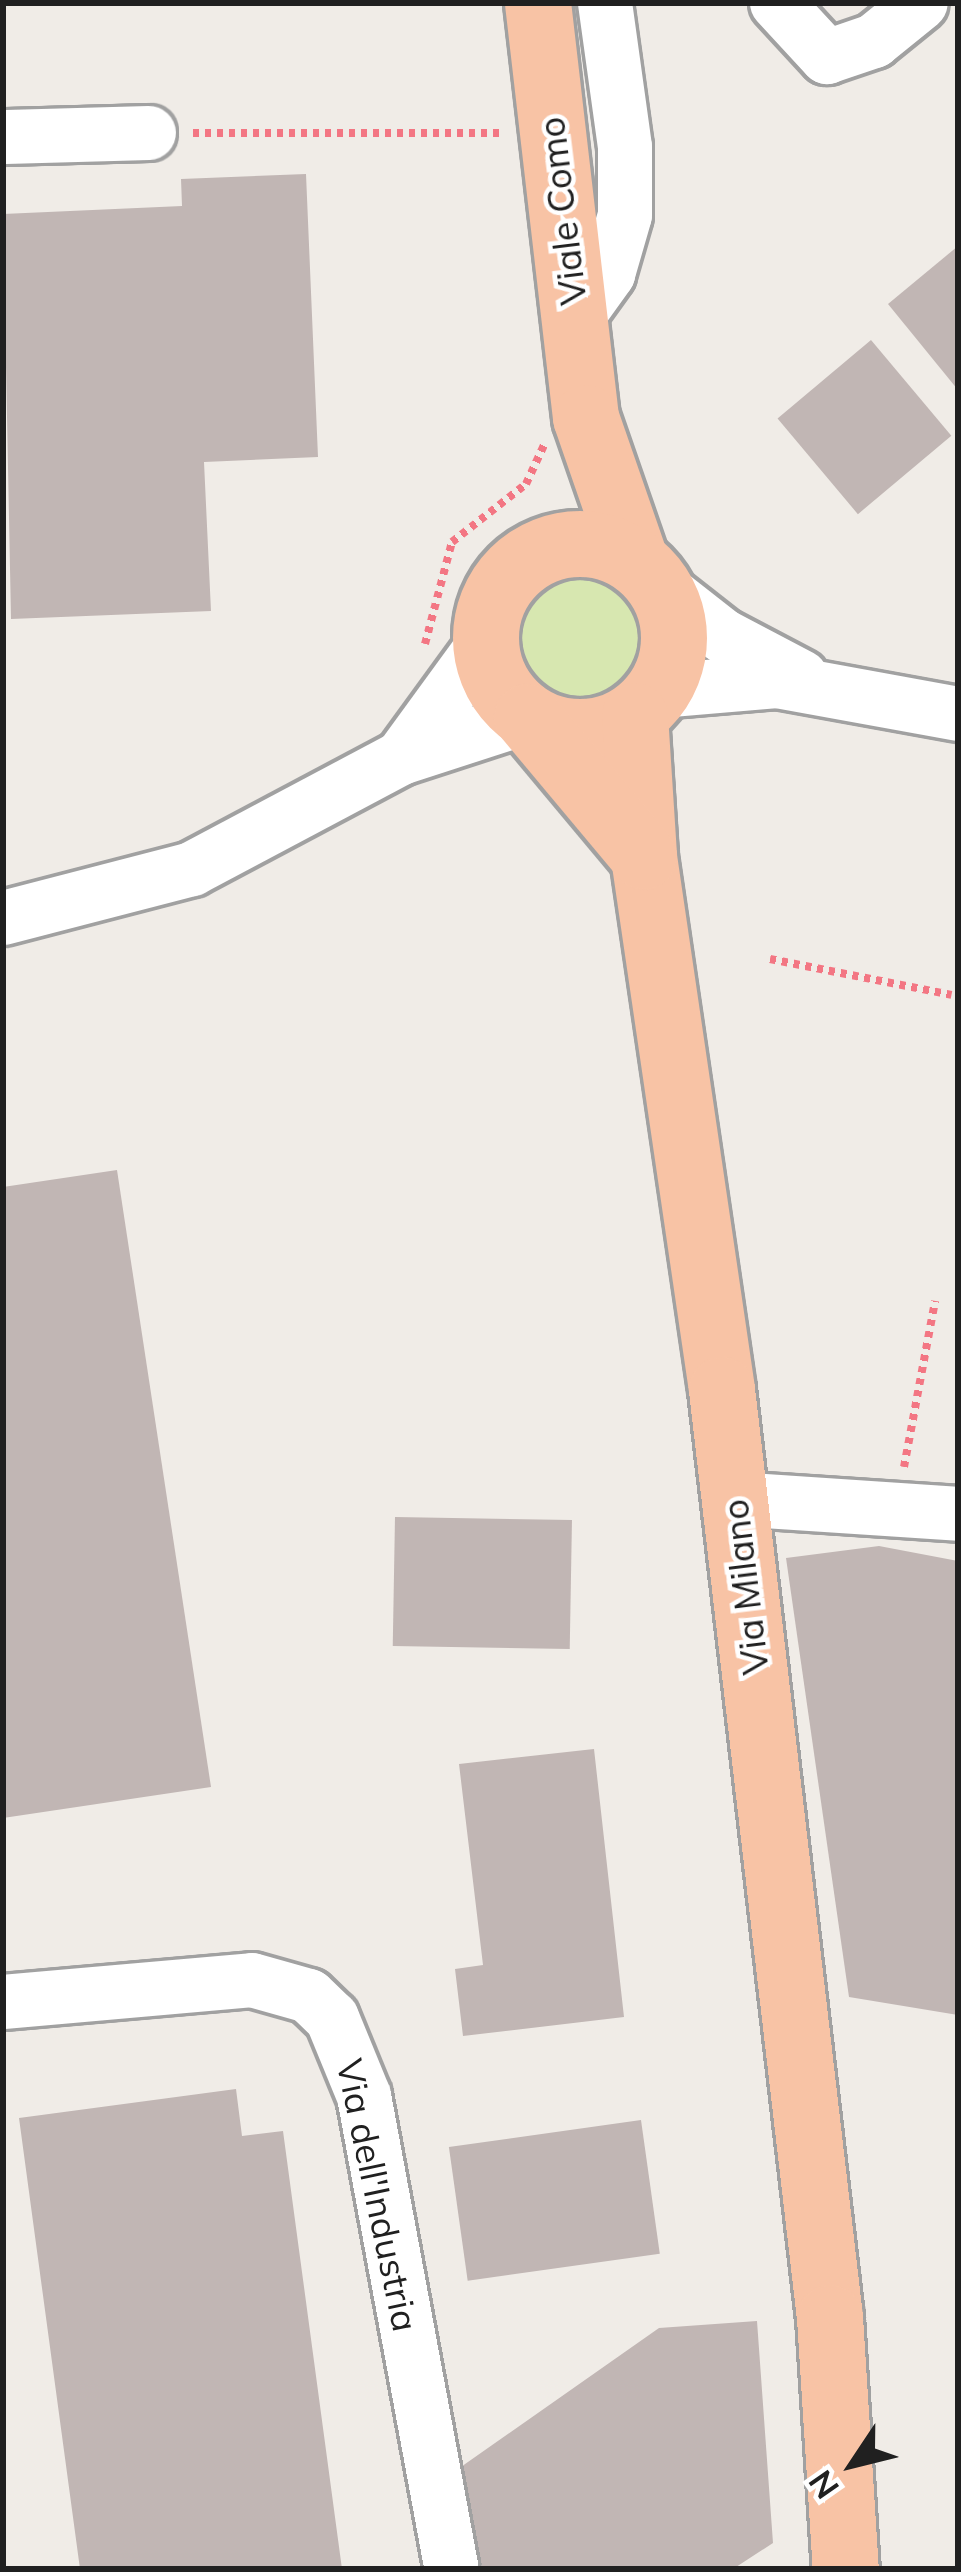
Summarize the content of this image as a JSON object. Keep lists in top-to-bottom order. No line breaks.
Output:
{"streets":{"main road":["Viale Como","Via Milano"],"street":["Via dell'Industria"]},"north":"bottom left"}
